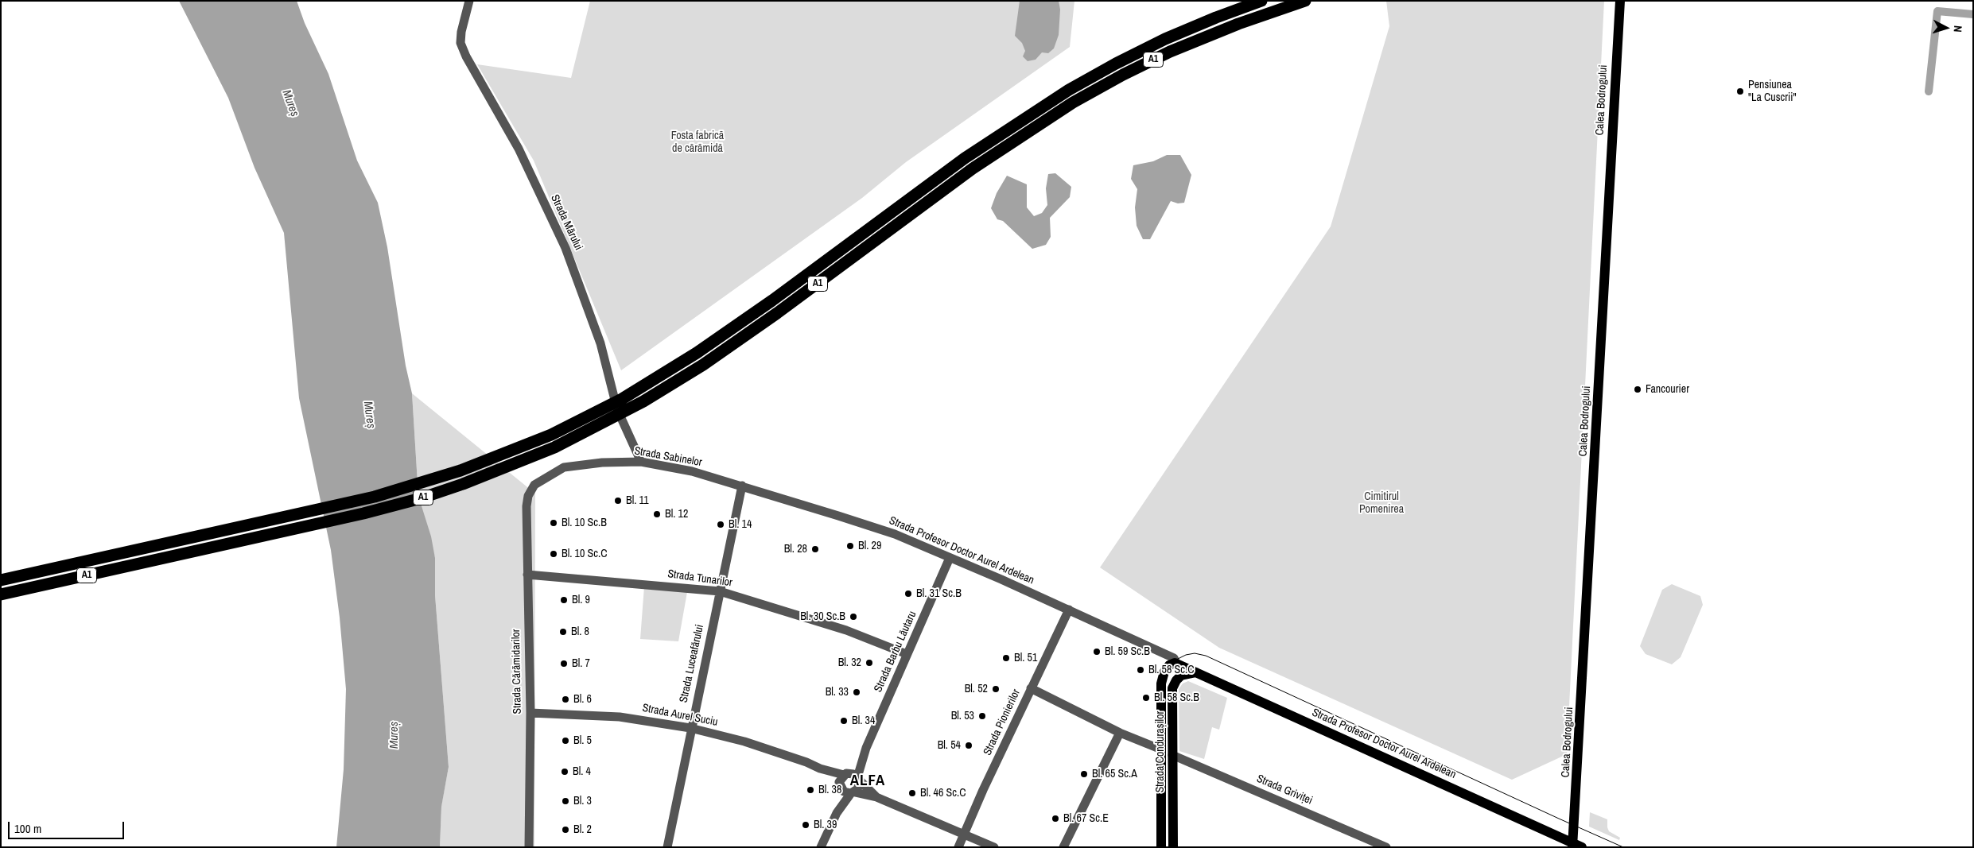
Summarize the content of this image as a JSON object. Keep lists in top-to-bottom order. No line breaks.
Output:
{"streets":{"highway":["A1"],"main road":["Calea Bodrogului","Strada Profesor Doctor Aurel Ardelean","Strada Condurașilor"],"street":["Strada Mărului","Strada Sabinelor","Strada Tunarilor","Strada Barbu Lăutaru","Strada Luceafărului","Strada Cărămidarilor","Strada Aurel Suciu","Strada Pionierilor","Strada Griviței"]},"crossings":[["Calea Bodrogului","Strada Profesor Doctor Aurel Ardelean"],["Strada Mărului","Strada Sabinelor"],["Strada Sabinelor","Strada Profesor Doctor Aurel Ardelean"],["Strada Sabinelor","Strada Luceafărului"],["Strada Sabinelor","Strada Cărămidarilor"],["Strada Profesor Doctor Aurel Ardelean","Strada Barbu Lăutaru"],["Strada Profesor Doctor Aurel Ardelean","Strada Luceafărului"],["Strada Profesor Doctor Aurel Ardelean","Strada Pionierilor"],["Strada Profesor Doctor Aurel Ardelean","Strada Condurașilor"],["Strada Tunarilor","Strada Barbu Lăutaru"],["Strada Tunarilor","Strada Luceafărului"],["Strada Tunarilor","Strada Cărămidarilor"],["Strada Barbu Lăutaru","Strada Aurel Suciu"],["Strada Luceafărului","Strada Aurel Suciu"],["Strada Cărămidarilor","Strada Aurel Suciu"],["Strada Condurașilor","Strada Griviței"]],"districts":["ALFA"],"water":["Mureș"],"parks":["Fosta fabrică de cărămidă","Cimitirul Pomenirea"],"places":["Pensiunea \"La Cuscrii\"","Fancourier","Bl. 11","Bl. 12","Bl. 10 Sc.B","Bl. 14","Bl. 29","Bl. 28","Bl. 10 Sc.C","Bl. 31 Sc.B","Bl. 9","Bl. 30 Sc.B","Bl. 8","Bl. 59 Sc.B","Bl. 51","Bl. 32","Bl. 7","Bl. 58 Sc.C","Bl. 52","Bl. 33","Bl. 58 Sc.B","Bl. 6","Bl. 53","Bl. 34","Bl. 5","Bl. 54","Bl. 4","Bl. 65 Sc.A","Bl. 38","Bl. 46 Sc.C","Bl. 3","Bl. 67 Sc.E","Bl. 39","Bl. 2"],"scale_bar":"100 m","north":"right"}
